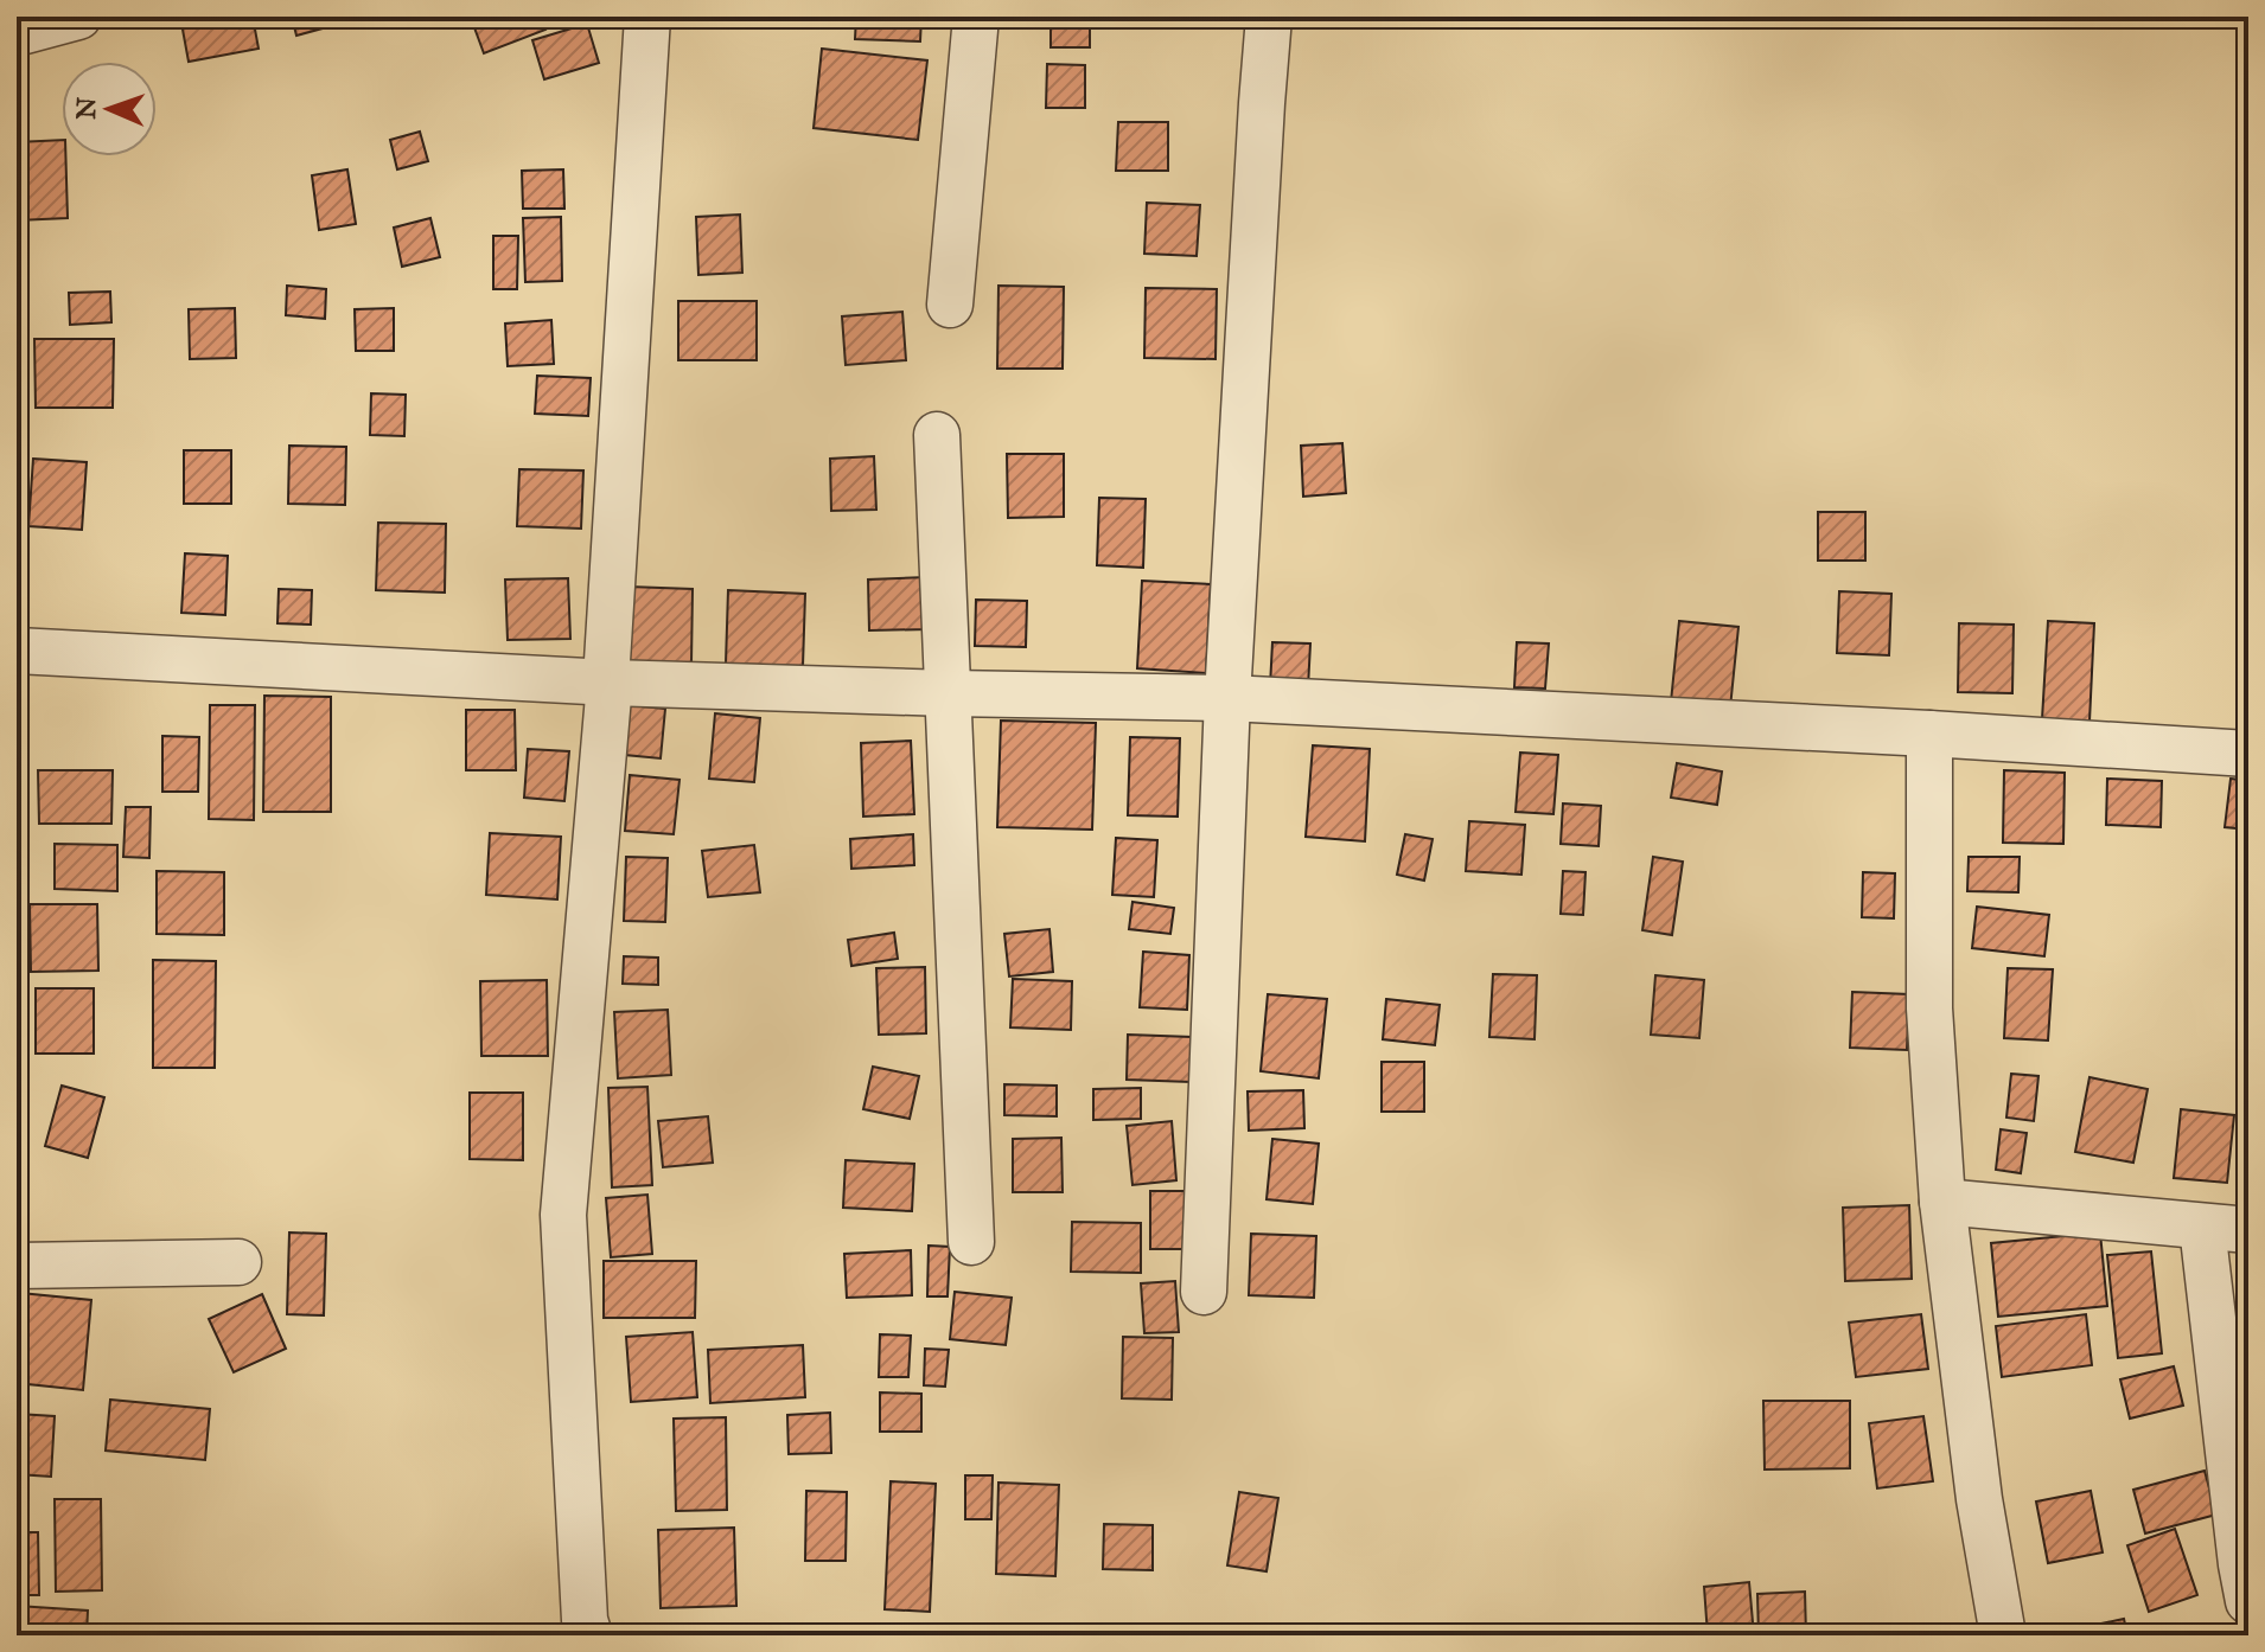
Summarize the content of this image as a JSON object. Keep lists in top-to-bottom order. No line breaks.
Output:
{"north":"left"}
